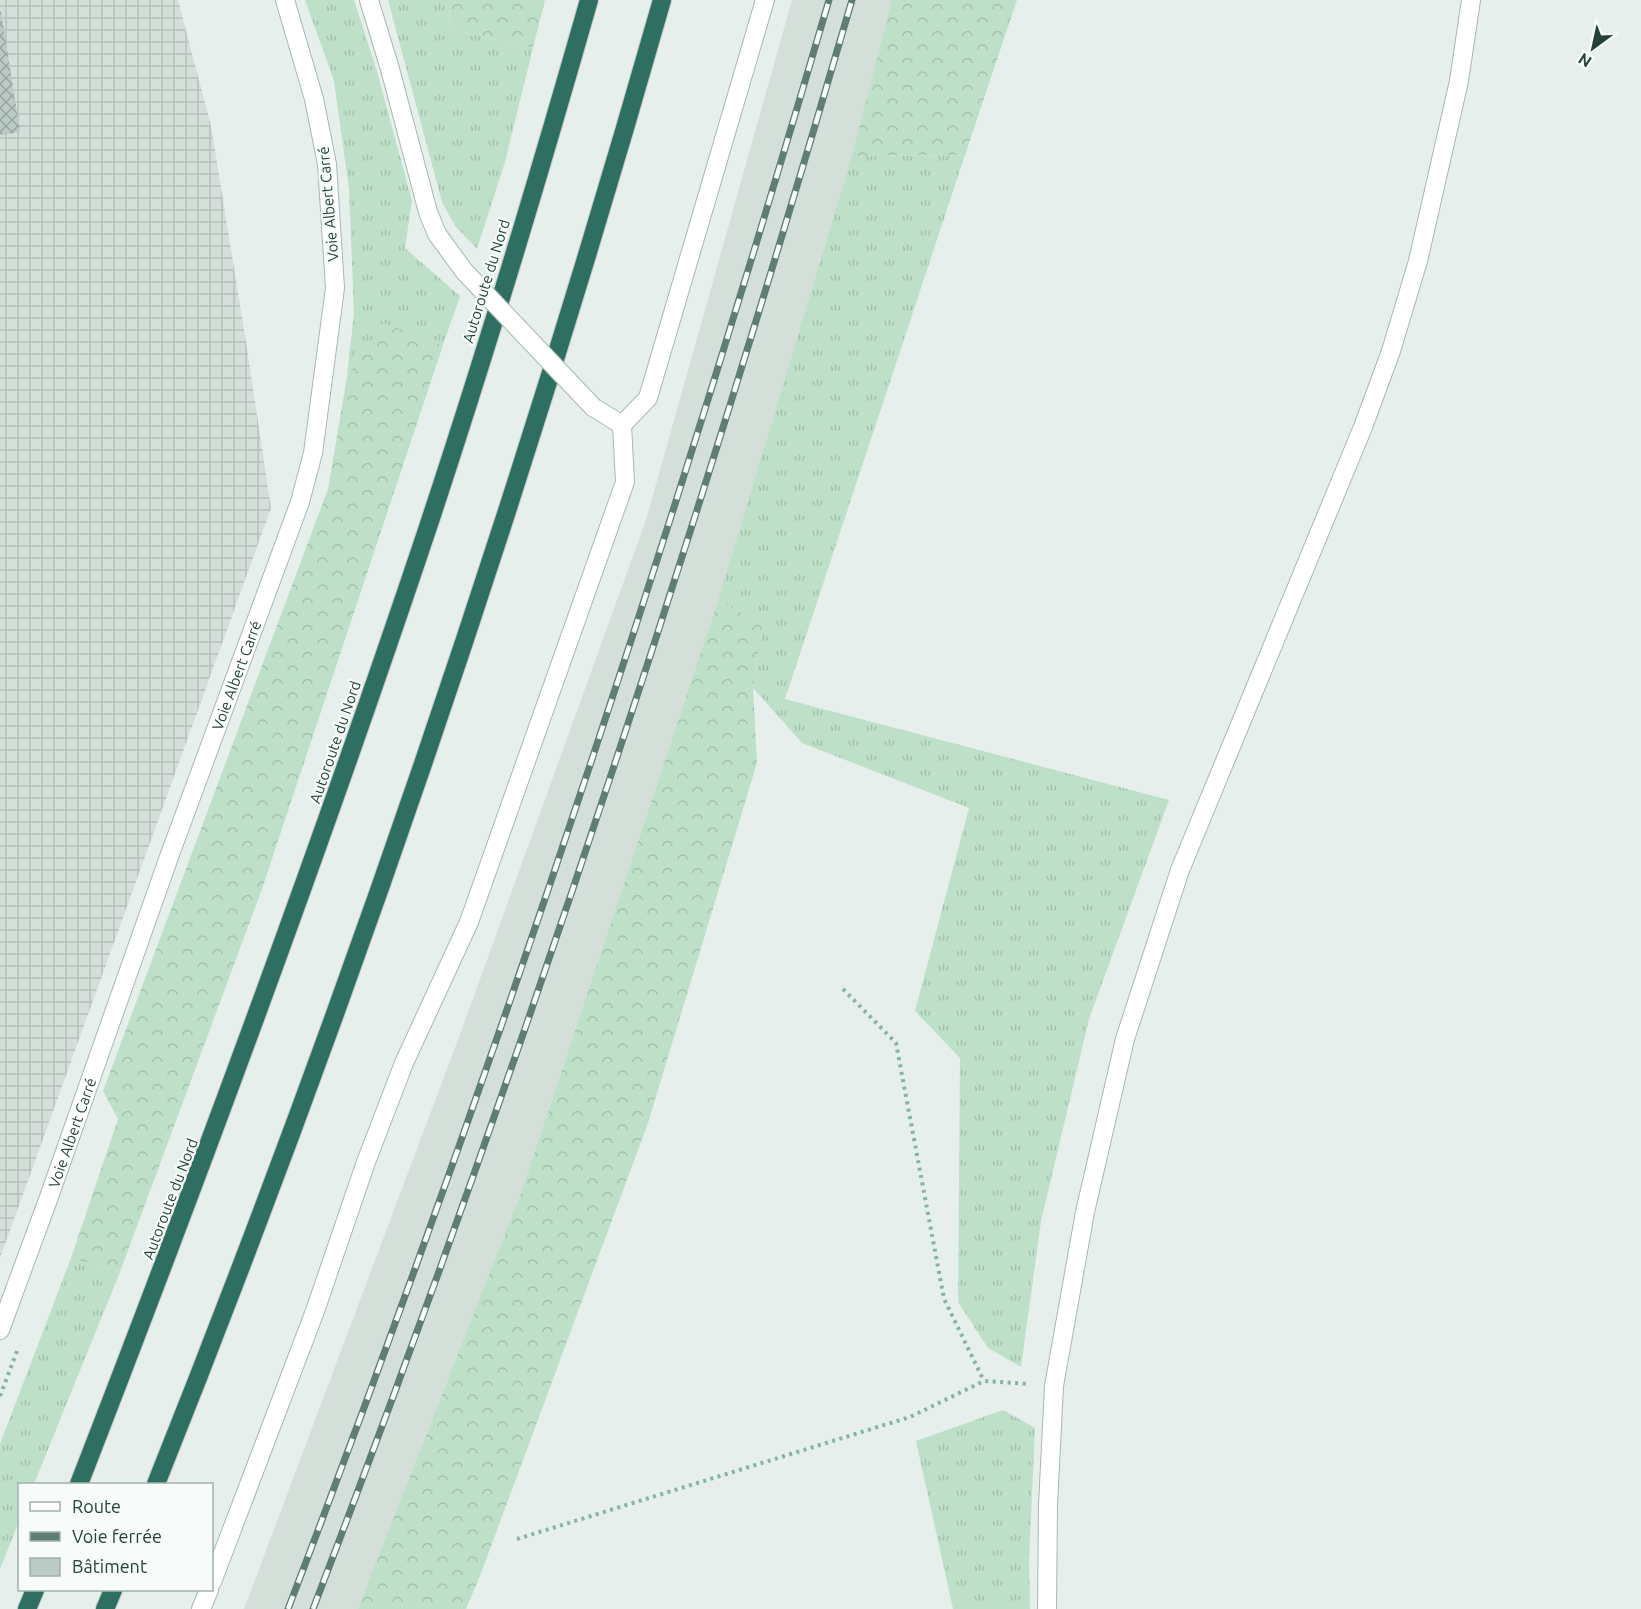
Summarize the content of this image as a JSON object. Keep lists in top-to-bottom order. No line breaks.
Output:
{"streets":{"highway":["Autoroute du Nord"],"street":["Voie Albert Carré"]},"legend":["Route","Voie ferrée","Bâtiment"],"north":"bottom left"}
